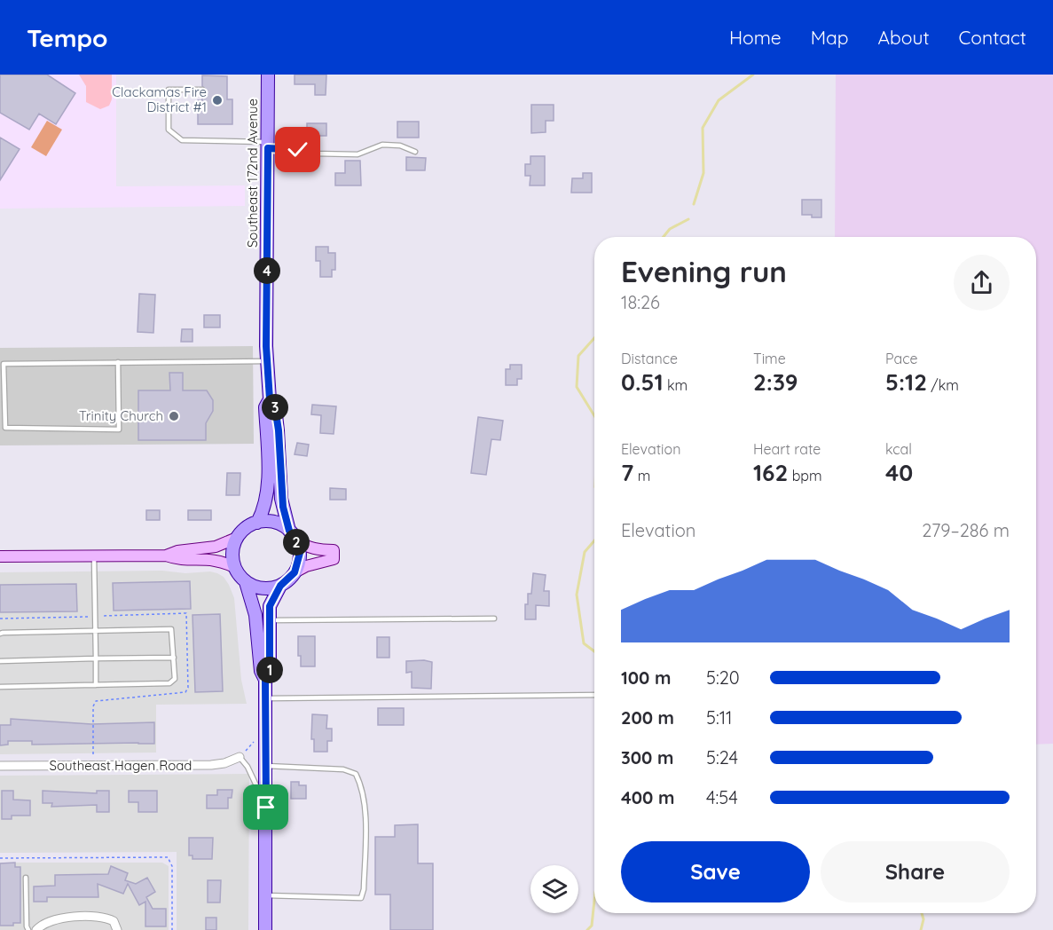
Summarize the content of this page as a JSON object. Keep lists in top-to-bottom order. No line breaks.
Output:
{"streets":{"main road":["Southeast 172nd Avenue"],"street":["Southeast Hagen Road"]},"places":["Clackamas Fire District #1","Trinity Church"],"page":{"header":"Tempo","nav":["Home","Map","About","Contact"],"heading":["Evening run","18:26"],"pins":["4","3","2","1"],"stats":[["Distance","0.51 km"],["Time","2:39"],["Pace","5:12 /km"],["Elevation","7 m"],["Heart rate","162 bpm"],["kcal","40"]],"chart":["Elevation","279–286 m"],"list":[{"name":"100 m","note":"5:20"},{"name":"200 m","note":"5:11"},{"name":"300 m","note":"5:24"},{"name":"400 m","note":"4:54"}],"buttons":["Save","Share"]}}
